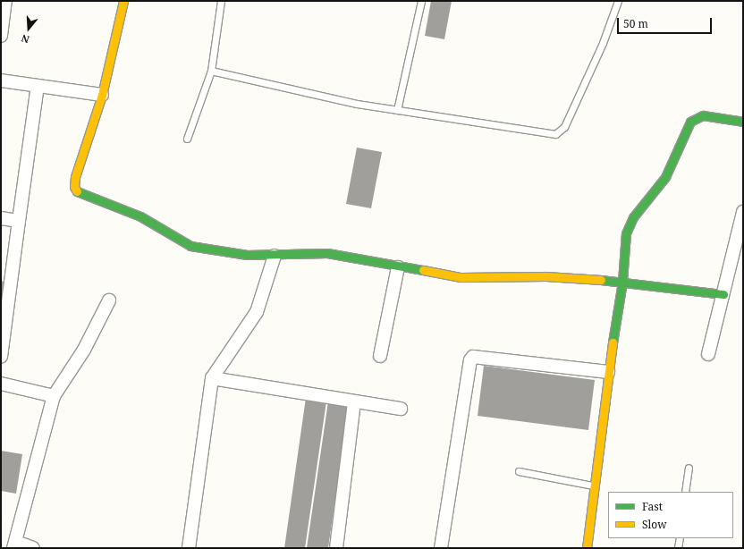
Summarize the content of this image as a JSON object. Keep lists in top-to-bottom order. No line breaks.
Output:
{"legend":["Fast","Slow"],"scale_bar":"50 m","north":"bottom"}
